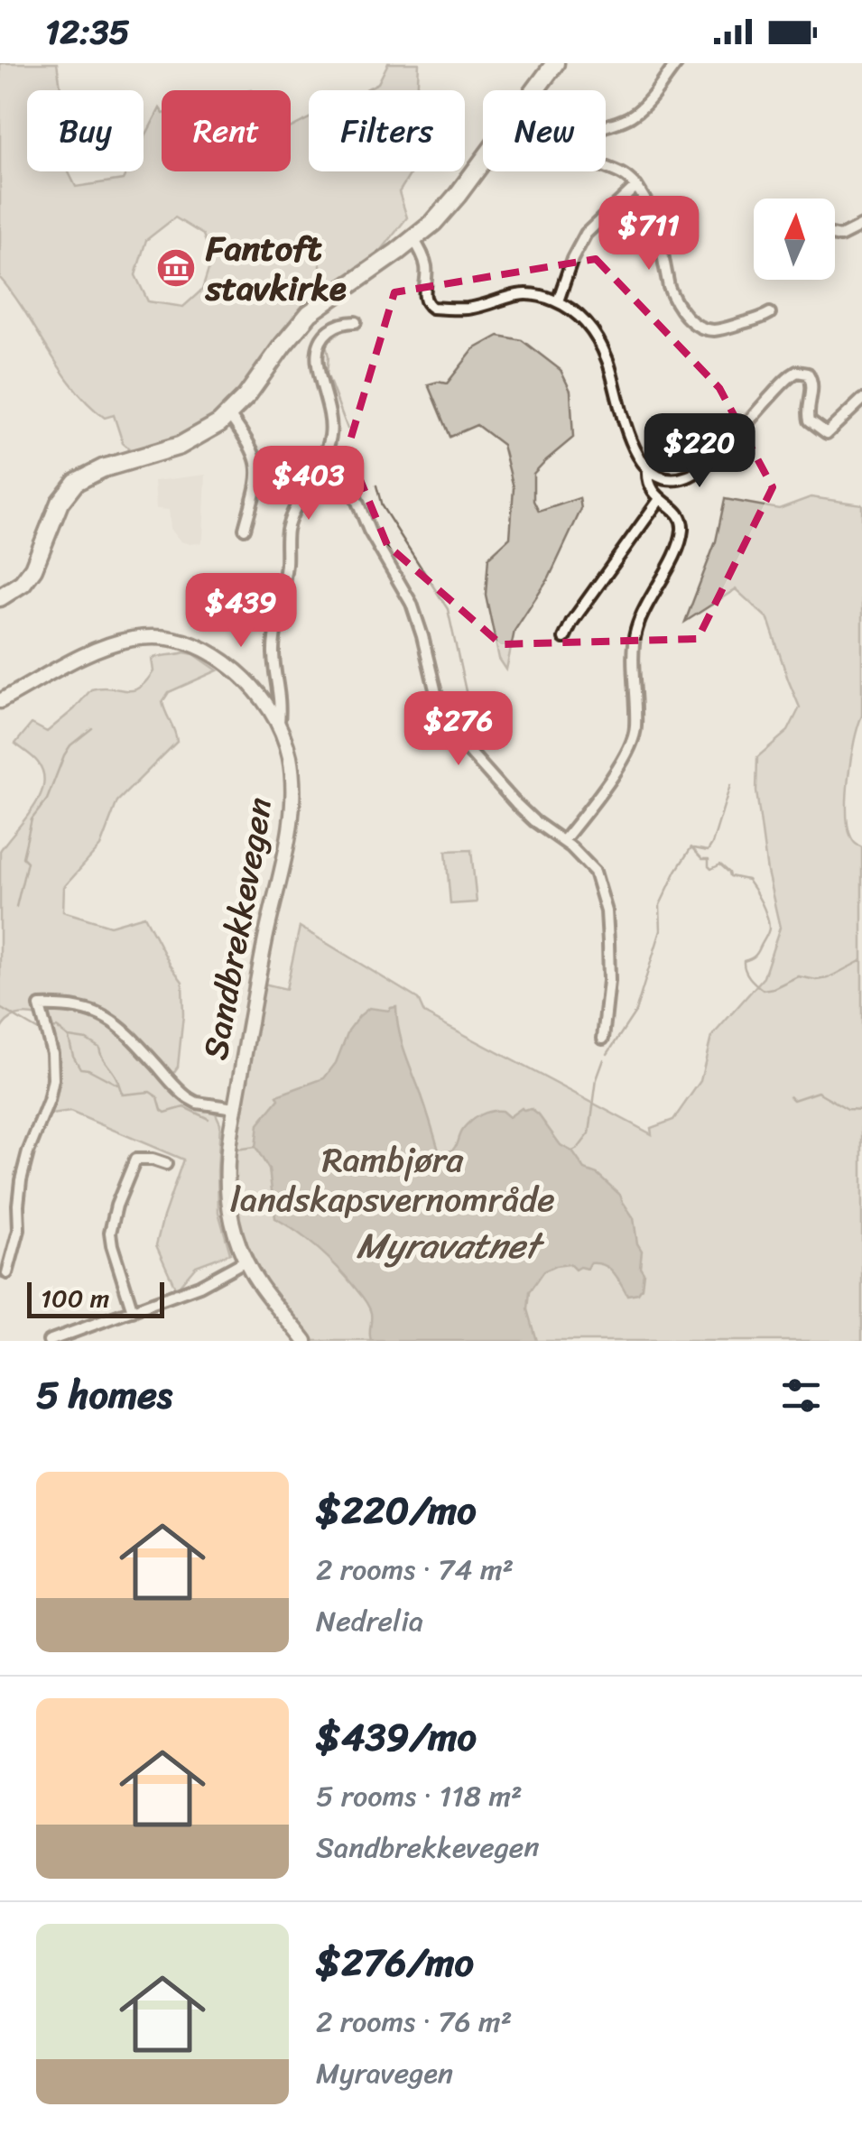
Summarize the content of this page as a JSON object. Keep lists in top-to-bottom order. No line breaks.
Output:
{"streets":{"street":["Sandbrekkevegen"]},"water":["Myravatnet"],"parks":["Rambjøra landskapsvernområde"],"places":{"museum":["Fantoft stavkirke"]},"scale_bar":"100 m","north":"top","page":{"status":"12:35","chip":["Buy","Rent","Filters","New"],"price":["$711","$220","$403","$439","$276"],"scale":"100 m","heading":"5 homes","list":[{"name":"$220/mo","note":"2 rooms · 74 m² · Nedrelia"},{"name":"$439/mo","note":"5 rooms · 118 m² · Sandbrekkevegen"},{"name":"$276/mo","note":"2 rooms · 76 m² · Myravegen"}]}}
